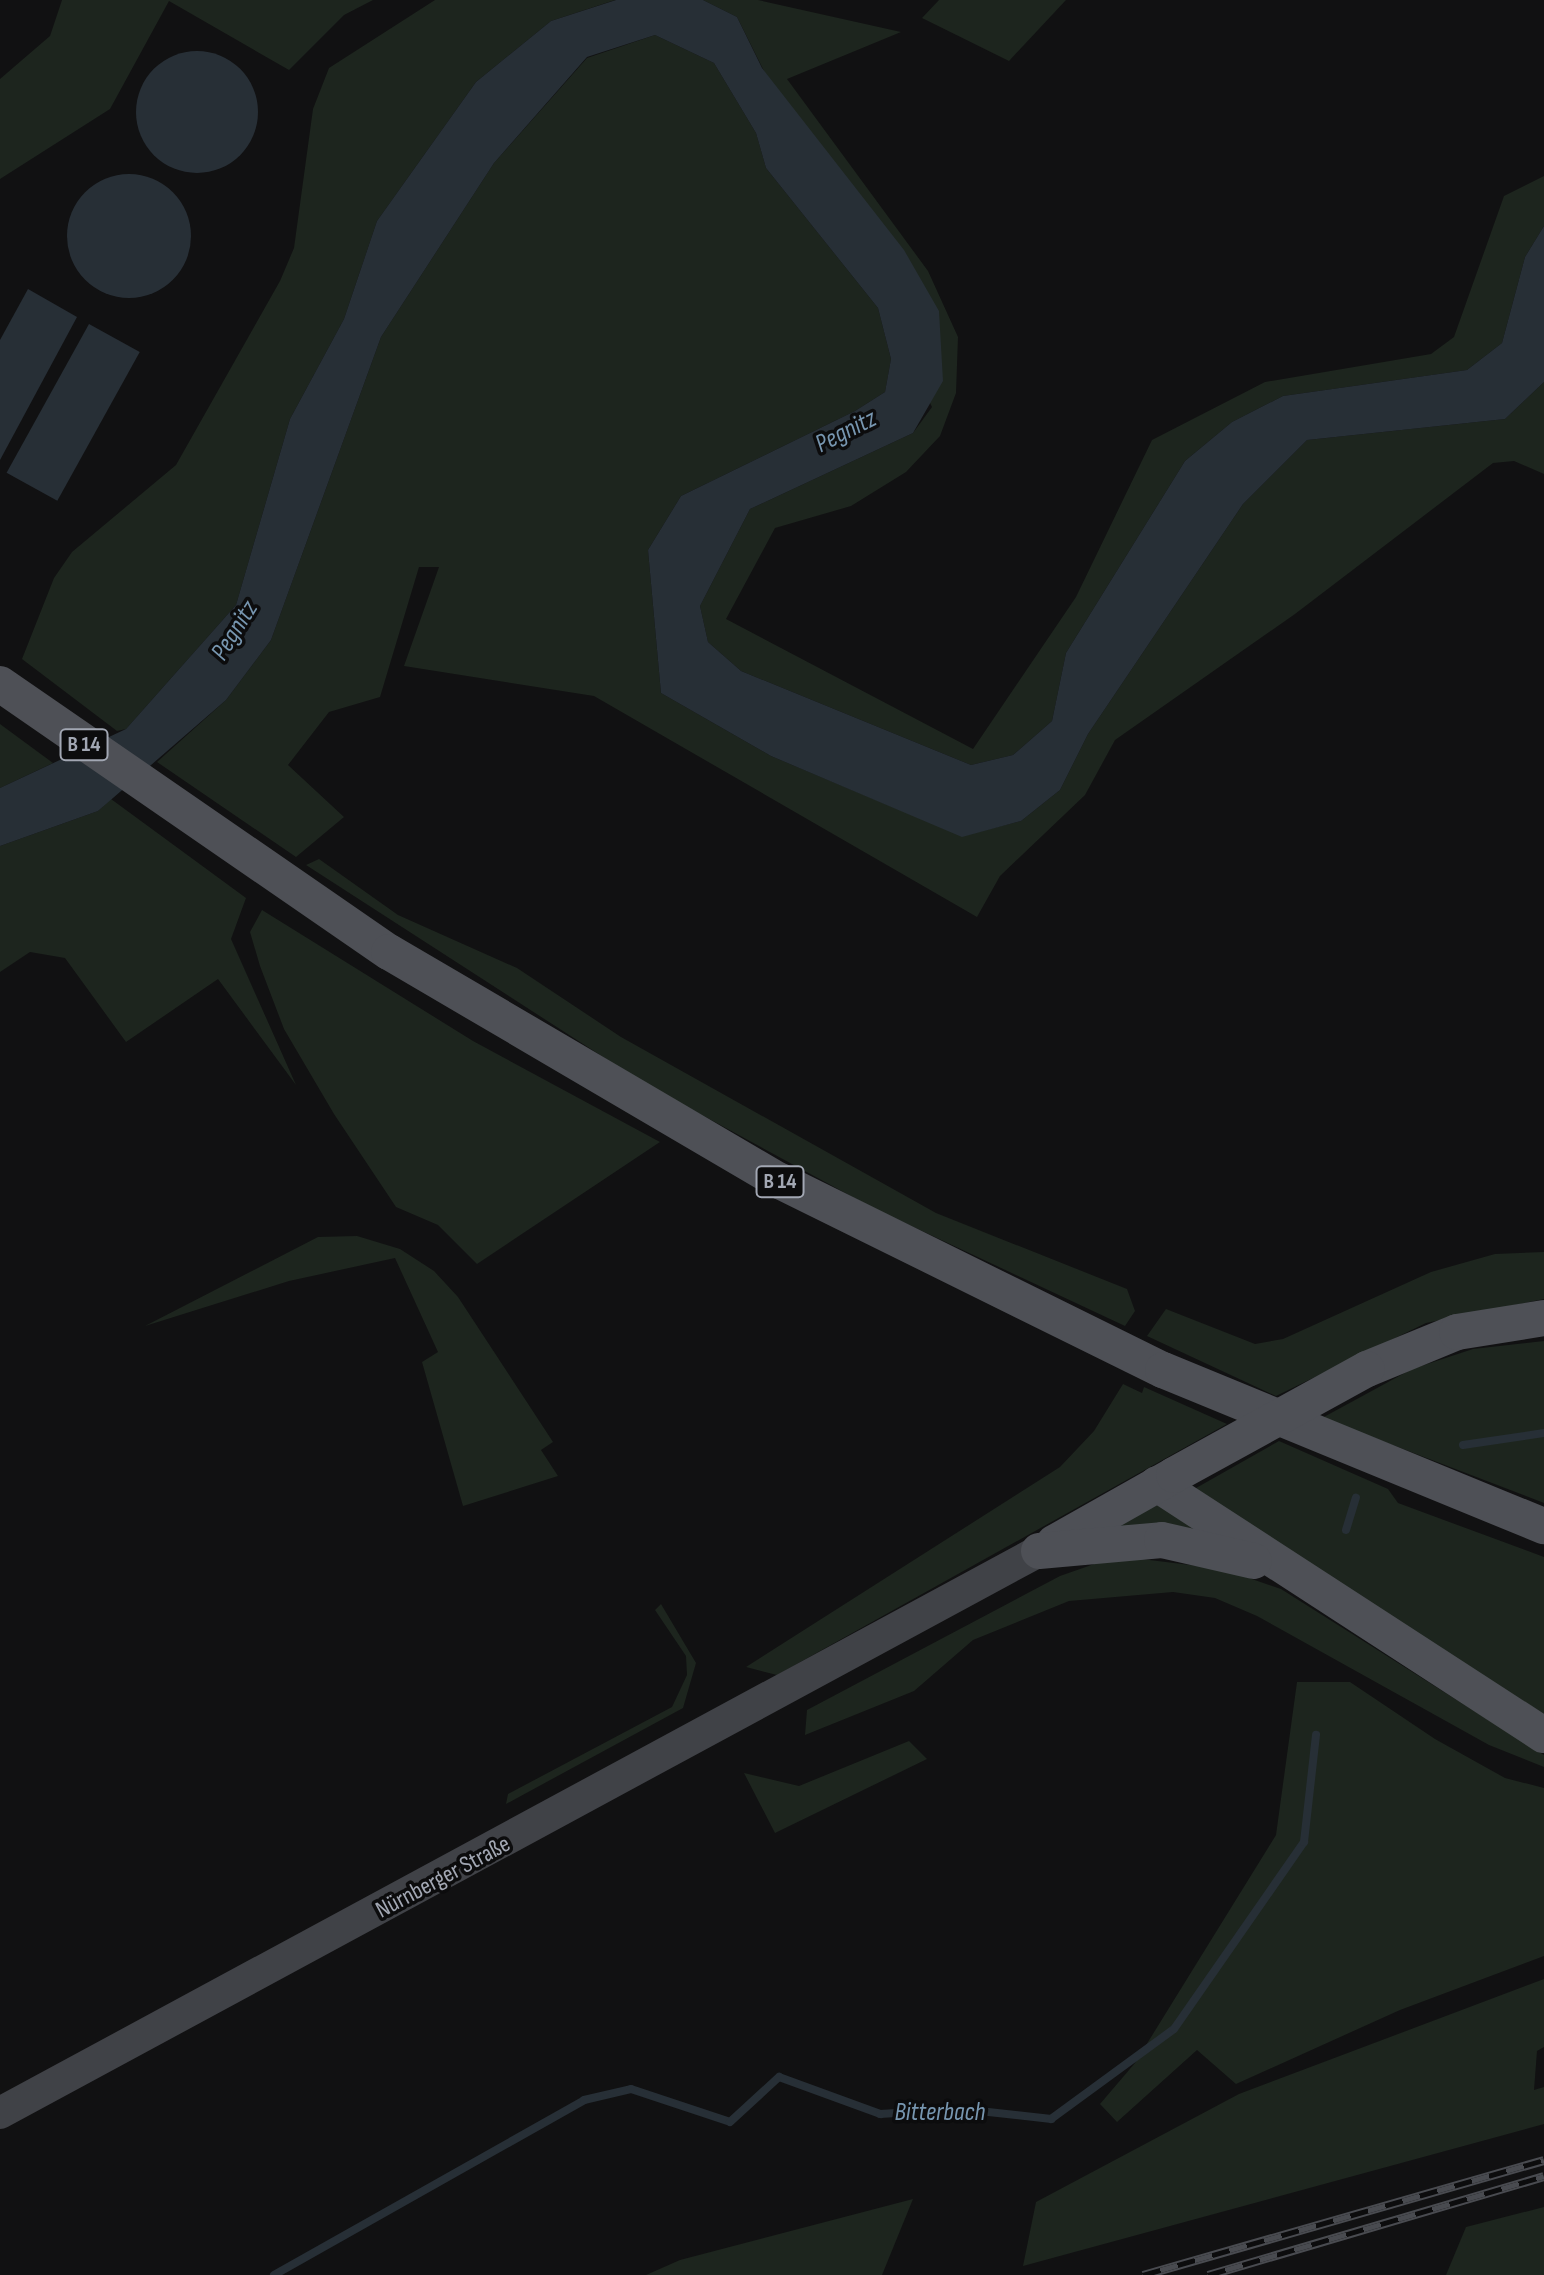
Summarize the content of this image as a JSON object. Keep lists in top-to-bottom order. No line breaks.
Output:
{"streets":{"main road":["B 14","Nürnberger Straße"]},"water":["Pegnitz","Bitterbach"]}
